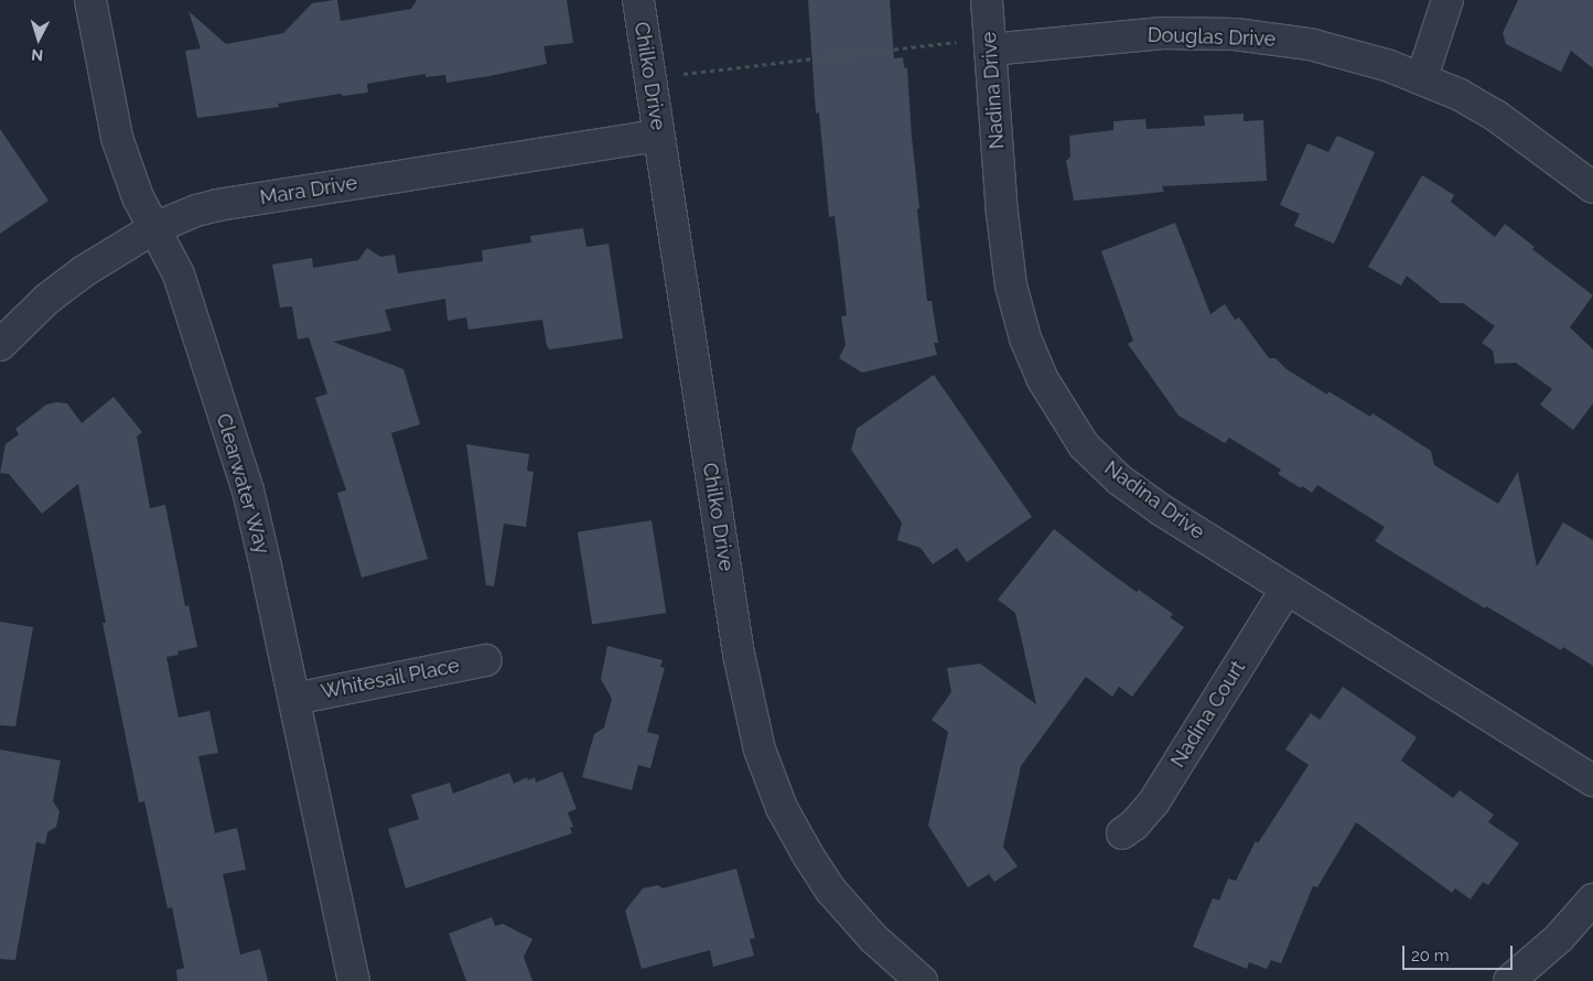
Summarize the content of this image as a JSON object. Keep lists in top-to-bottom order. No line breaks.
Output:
{"streets":{"street":["Douglas Drive","Chilko Drive","Nadina Drive","Mara Drive","Clearwater Way","Whitesail Place","Nadina Court"]},"crossings":[["Douglas Drive","Nadina Drive"],["Chilko Drive","Mara Drive"],["Nadina Drive","Nadina Court"],["Mara Drive","Clearwater Way"],["Clearwater Way","Whitesail Place"]],"scale_bar":"20 m","north":"bottom"}
